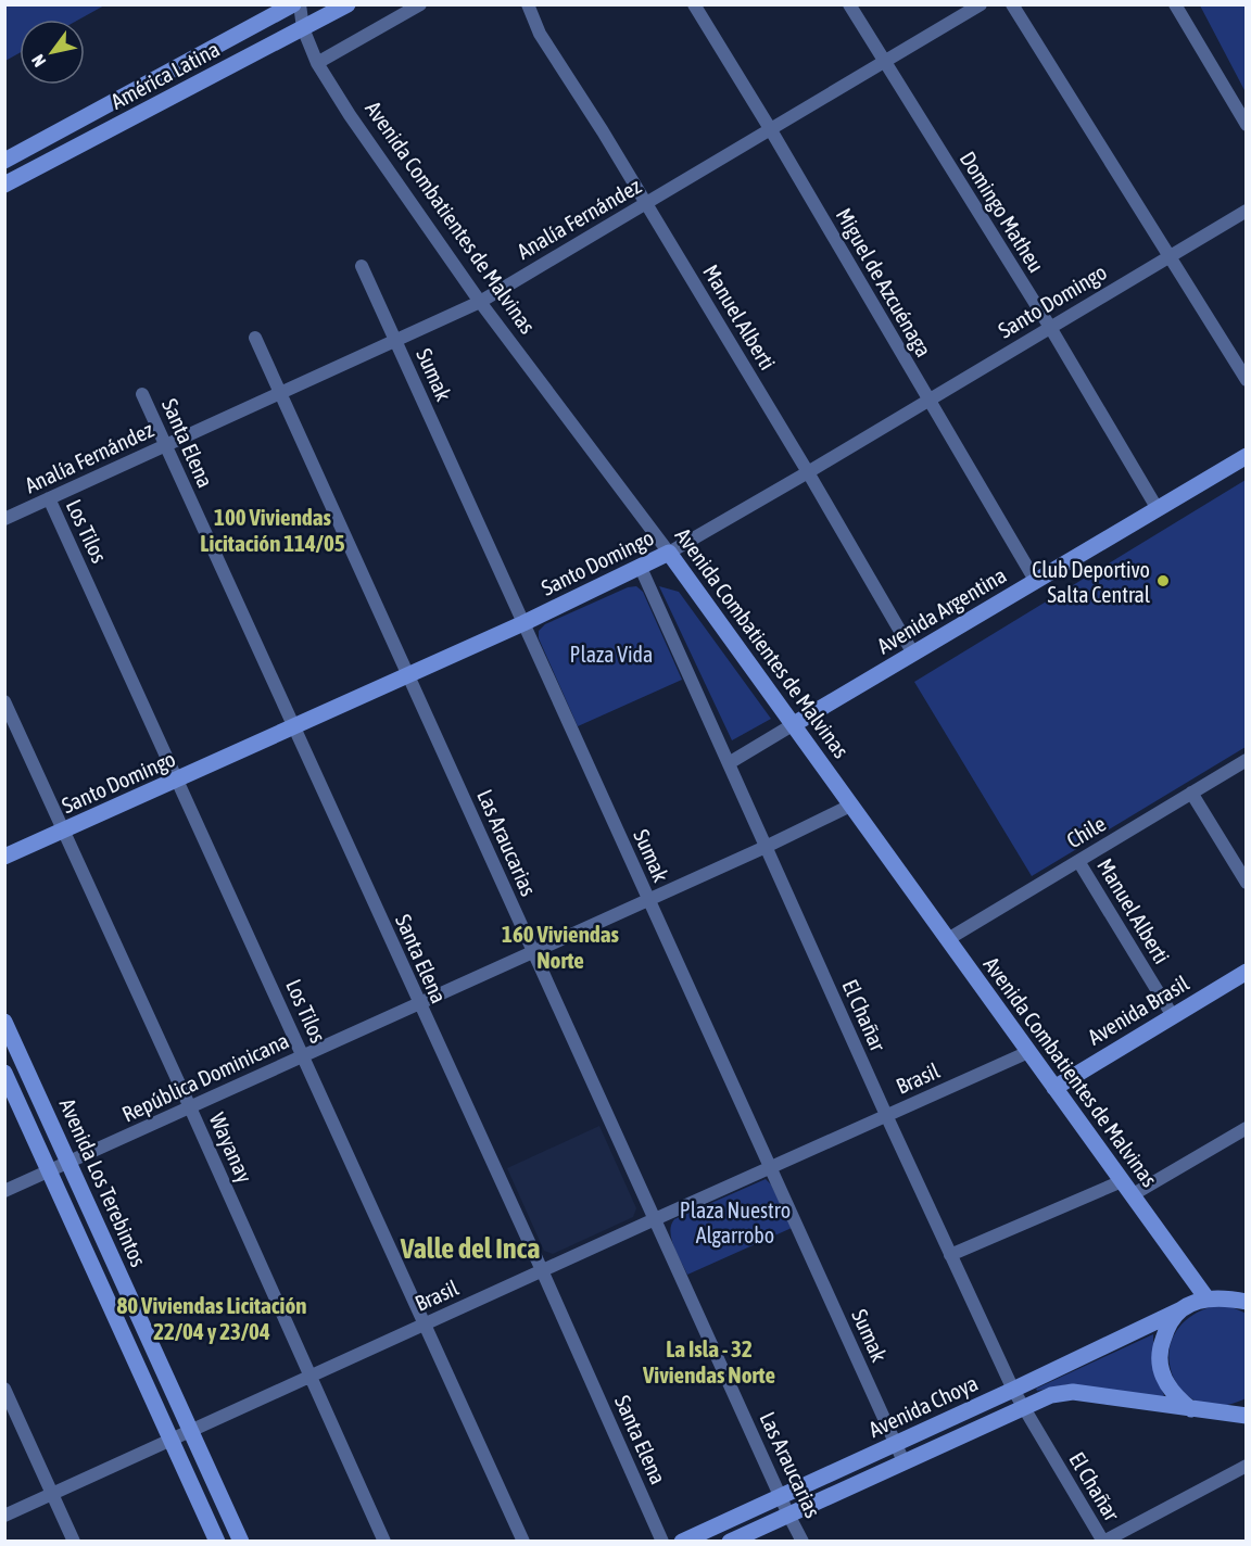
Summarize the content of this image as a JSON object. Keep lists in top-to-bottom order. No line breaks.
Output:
{"streets":{"main road":["América Latina","Avenida Combatientes de Malvinas","Santo Domingo","Avenida Argentina","Avenida Brasil","Avenida Los Terebintos","Avenida Choya"],"street":["Domingo Matheu","Analía Fernández","Miguel de Azcuénaga","Manuel Alberti","Sumak","Santa Elena","Los Tilos","Chile","Las Araucarias","El Chañar","República Dominicana","Brasil","Wayanay"]},"crossings":[["América Latina","Avenida Combatientes de Malvinas"],["Domingo Matheu","Analía Fernández"],["Domingo Matheu","Santo Domingo"],["Domingo Matheu","Avenida Argentina"],["Avenida Combatientes de Malvinas","Analía Fernández"],["Avenida Combatientes de Malvinas","Santo Domingo"],["Avenida Combatientes de Malvinas","Avenida Argentina"],["Avenida Combatientes de Malvinas","Chile"],["Avenida Combatientes de Malvinas","Avenida Brasil"],["Avenida Combatientes de Malvinas","República Dominicana"],["Avenida Combatientes de Malvinas","Brasil"],["Avenida Combatientes de Malvinas","Avenida Choya"],["Analía Fernández","Miguel de Azcuénaga"],["Analía Fernández","Manuel Alberti"],["Analía Fernández","Sumak"],["Analía Fernández","Santa Elena"],["Analía Fernández","Los Tilos"],["Analía Fernández","Las Araucarias"],["Miguel de Azcuénaga","Santo Domingo"],["Miguel de Azcuénaga","Avenida Argentina"],["Santo Domingo","Manuel Alberti"],["Santo Domingo","Sumak"],["Santo Domingo","Santa Elena"],["Santo Domingo","Los Tilos"],["Santo Domingo","Las Araucarias"],["Santo Domingo","El Chañar"],["Santo Domingo","Wayanay"],["Manuel Alberti","Avenida Argentina"],["Manuel Alberti","Chile"],["Manuel Alberti","Avenida Brasil"],["Sumak","República Dominicana"],["Sumak","Brasil"],["Sumak","Avenida Choya"],["Santa Elena","República Dominicana"],["Santa Elena","Brasil"],["Los Tilos","República Dominicana"],["Los Tilos","Brasil"],["Avenida Argentina","El Chañar"],["Las Araucarias","República Dominicana"],["Las Araucarias","Brasil"],["Las Araucarias","Avenida Choya"],["El Chañar","República Dominicana"],["El Chañar","Brasil"],["El Chañar","Avenida Choya"],["República Dominicana","Wayanay"],["República Dominicana","Avenida Los Terebintos"],["Brasil","Wayanay"],["Brasil","Avenida Los Terebintos"]],"districts":["100 Viviendas Licitación 114/05","160 Viviendas Norte","Valle del Inca","80 Viviendas Licitación 22/04 y 23/04","La Isla - 32 Viviendas Norte"],"parks":["Plaza Vida","Plaza Nuestro Algarrobo"],"places":["Club Deportivo Salta Central"],"north":"bottom left"}
